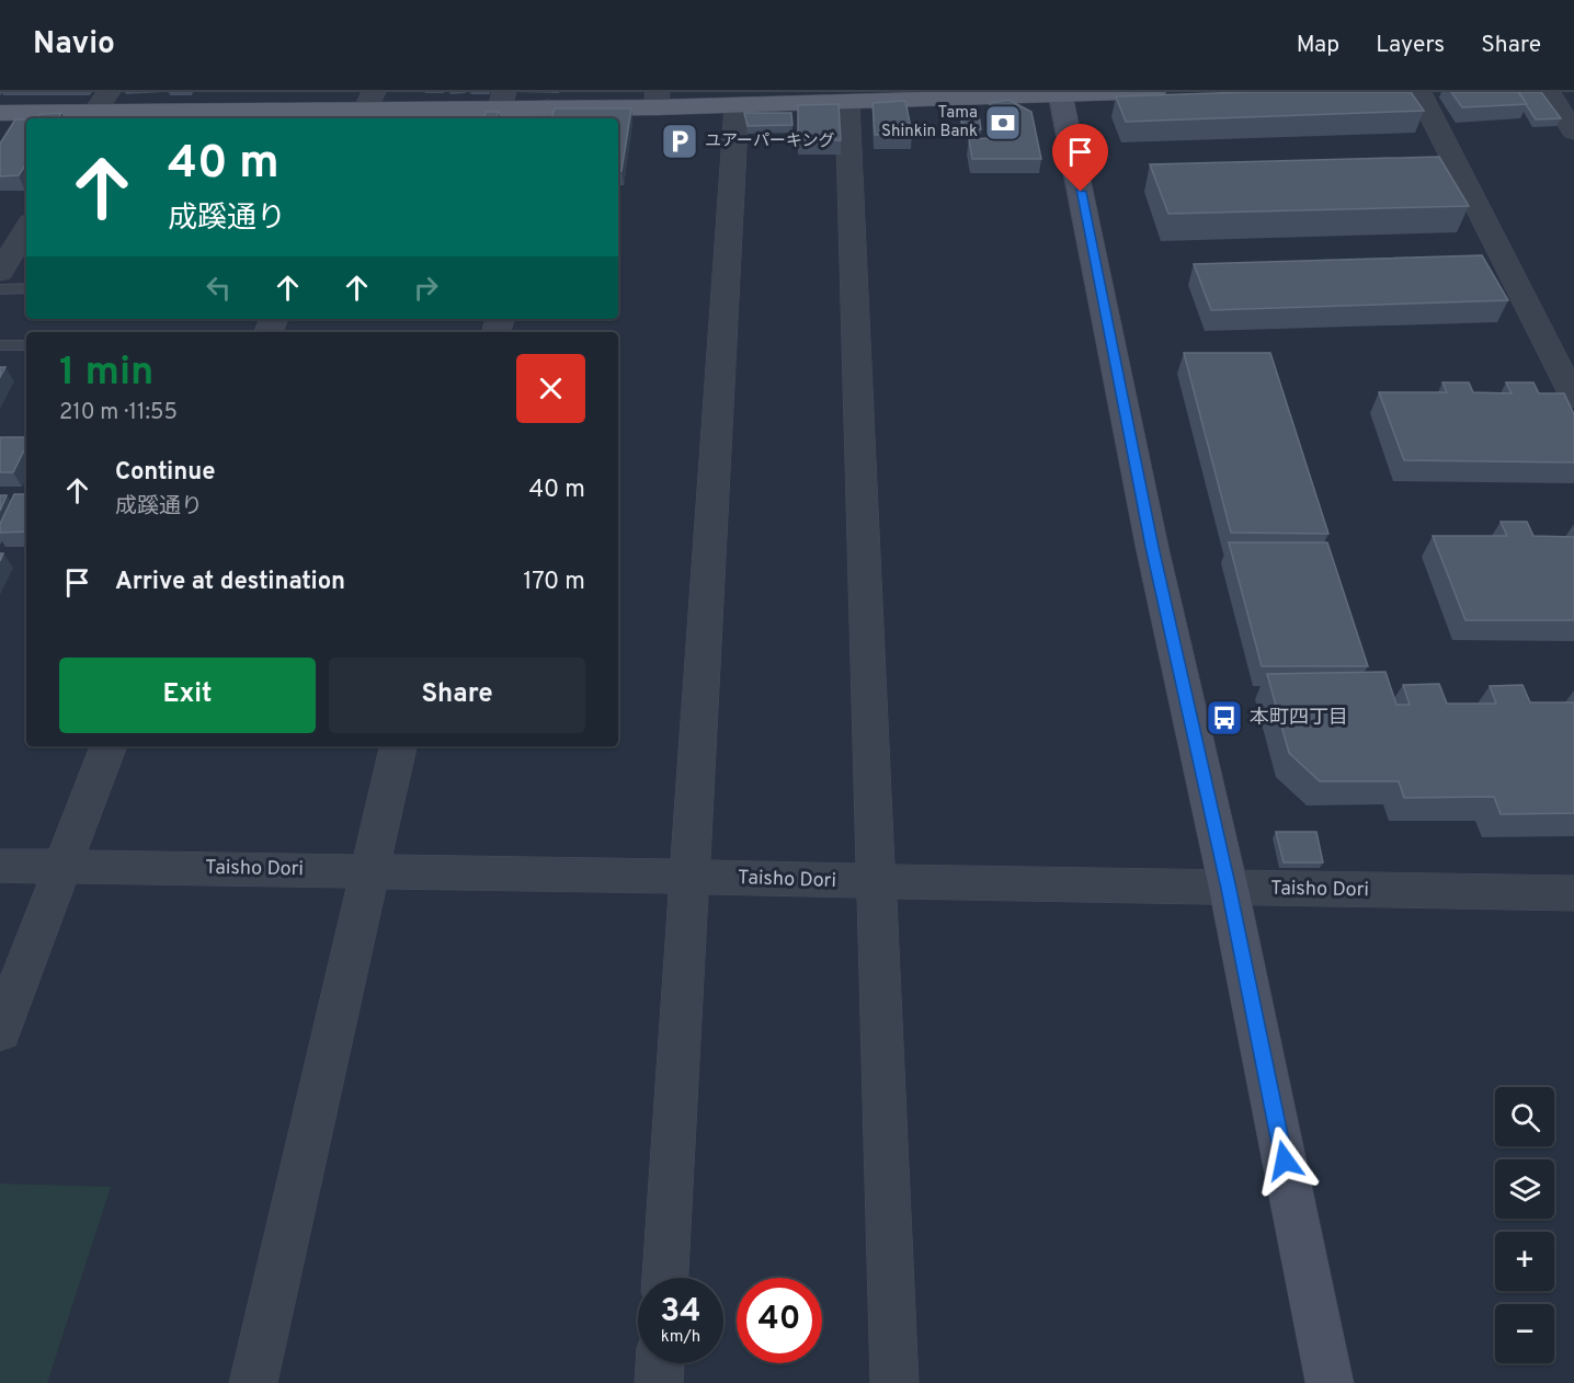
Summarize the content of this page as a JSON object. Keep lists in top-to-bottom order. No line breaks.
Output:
{"streets":{"street":["Taisho Dori"]},"places":{"bank":["Tama Shinkin Bank"],"parking":["ユアーパーキング"],"bus stop":["本町四丁目"]},"page":{"header":"Navio","nav":["Map","Layers","Share"],"turn":["40 m","成蹊通り"],"heading":["1 min","210 m · 11:55"],"list":[{"name":"Continue","note":"成蹊通り","value":"40 m"},{"name":"Arrive at destination","value":"170 m"}],"buttons":["Exit","Share"],"map_buttons":["+","−"],"speed":"34 km/h","limit":"40"}}
